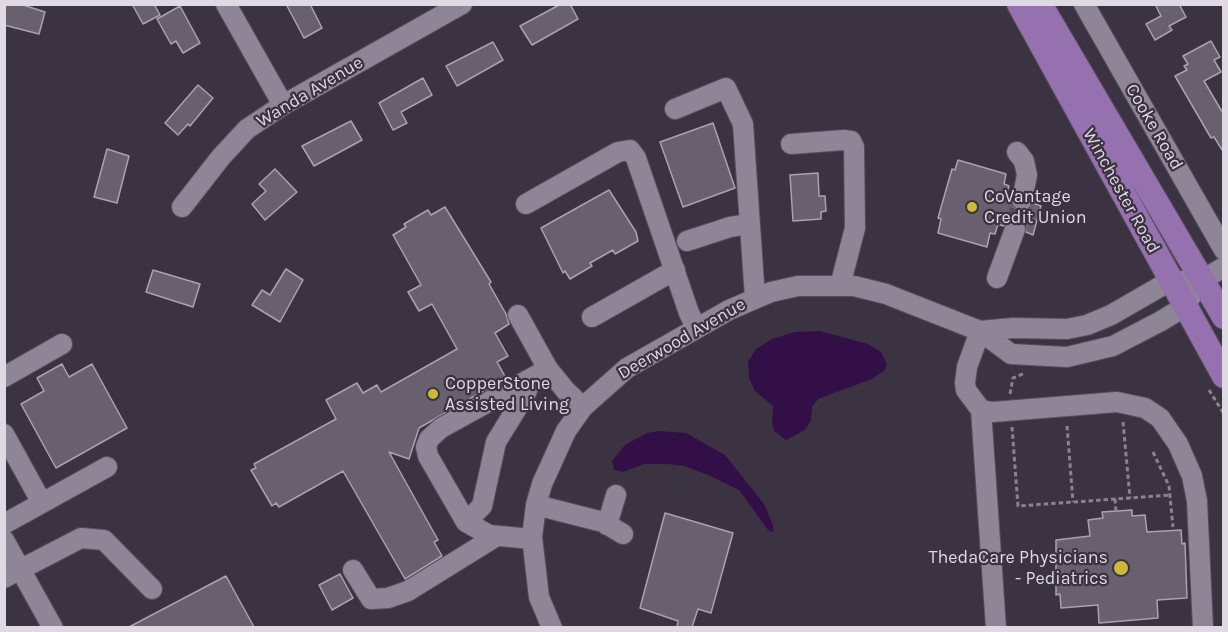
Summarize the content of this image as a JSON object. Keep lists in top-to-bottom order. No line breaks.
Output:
{"streets":{"main road":["Winchester Road"],"street":["Wanda Avenue","Cooke Road","Deerwood Avenue"]},"crossings":[["Winchester Road","Deerwood Avenue"]],"places":["CoVantage Credit Union","CopperStone Assisted Living","ThedaCare Physicians - Pediatrics"]}
